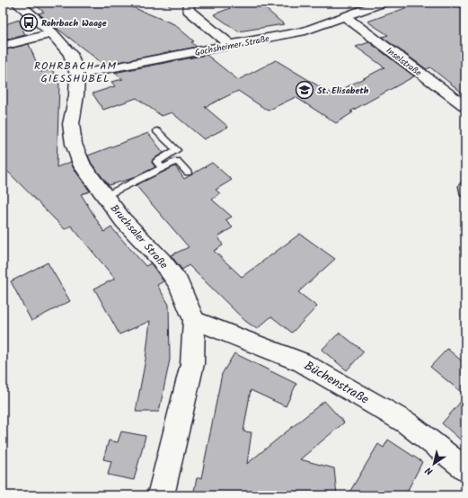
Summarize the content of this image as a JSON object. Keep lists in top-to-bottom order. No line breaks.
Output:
{"streets":{"main road":["Bruchsaler Straße"],"street":["Gochsheimer Straße","Inselstraße","Büchenstraße"]},"crossings":[["Gochsheimer Straße","Inselstraße"],["Gochsheimer Straße","Bruchsaler Straße"],["Bruchsaler Straße","Büchenstraße"]],"districts":["ROHRBACH AM GIESSHÜBEL"],"places":{"bus stop":["Rohrbach Waage"],"school or university":["St. Elisabeth"]},"north":"bottom left"}
